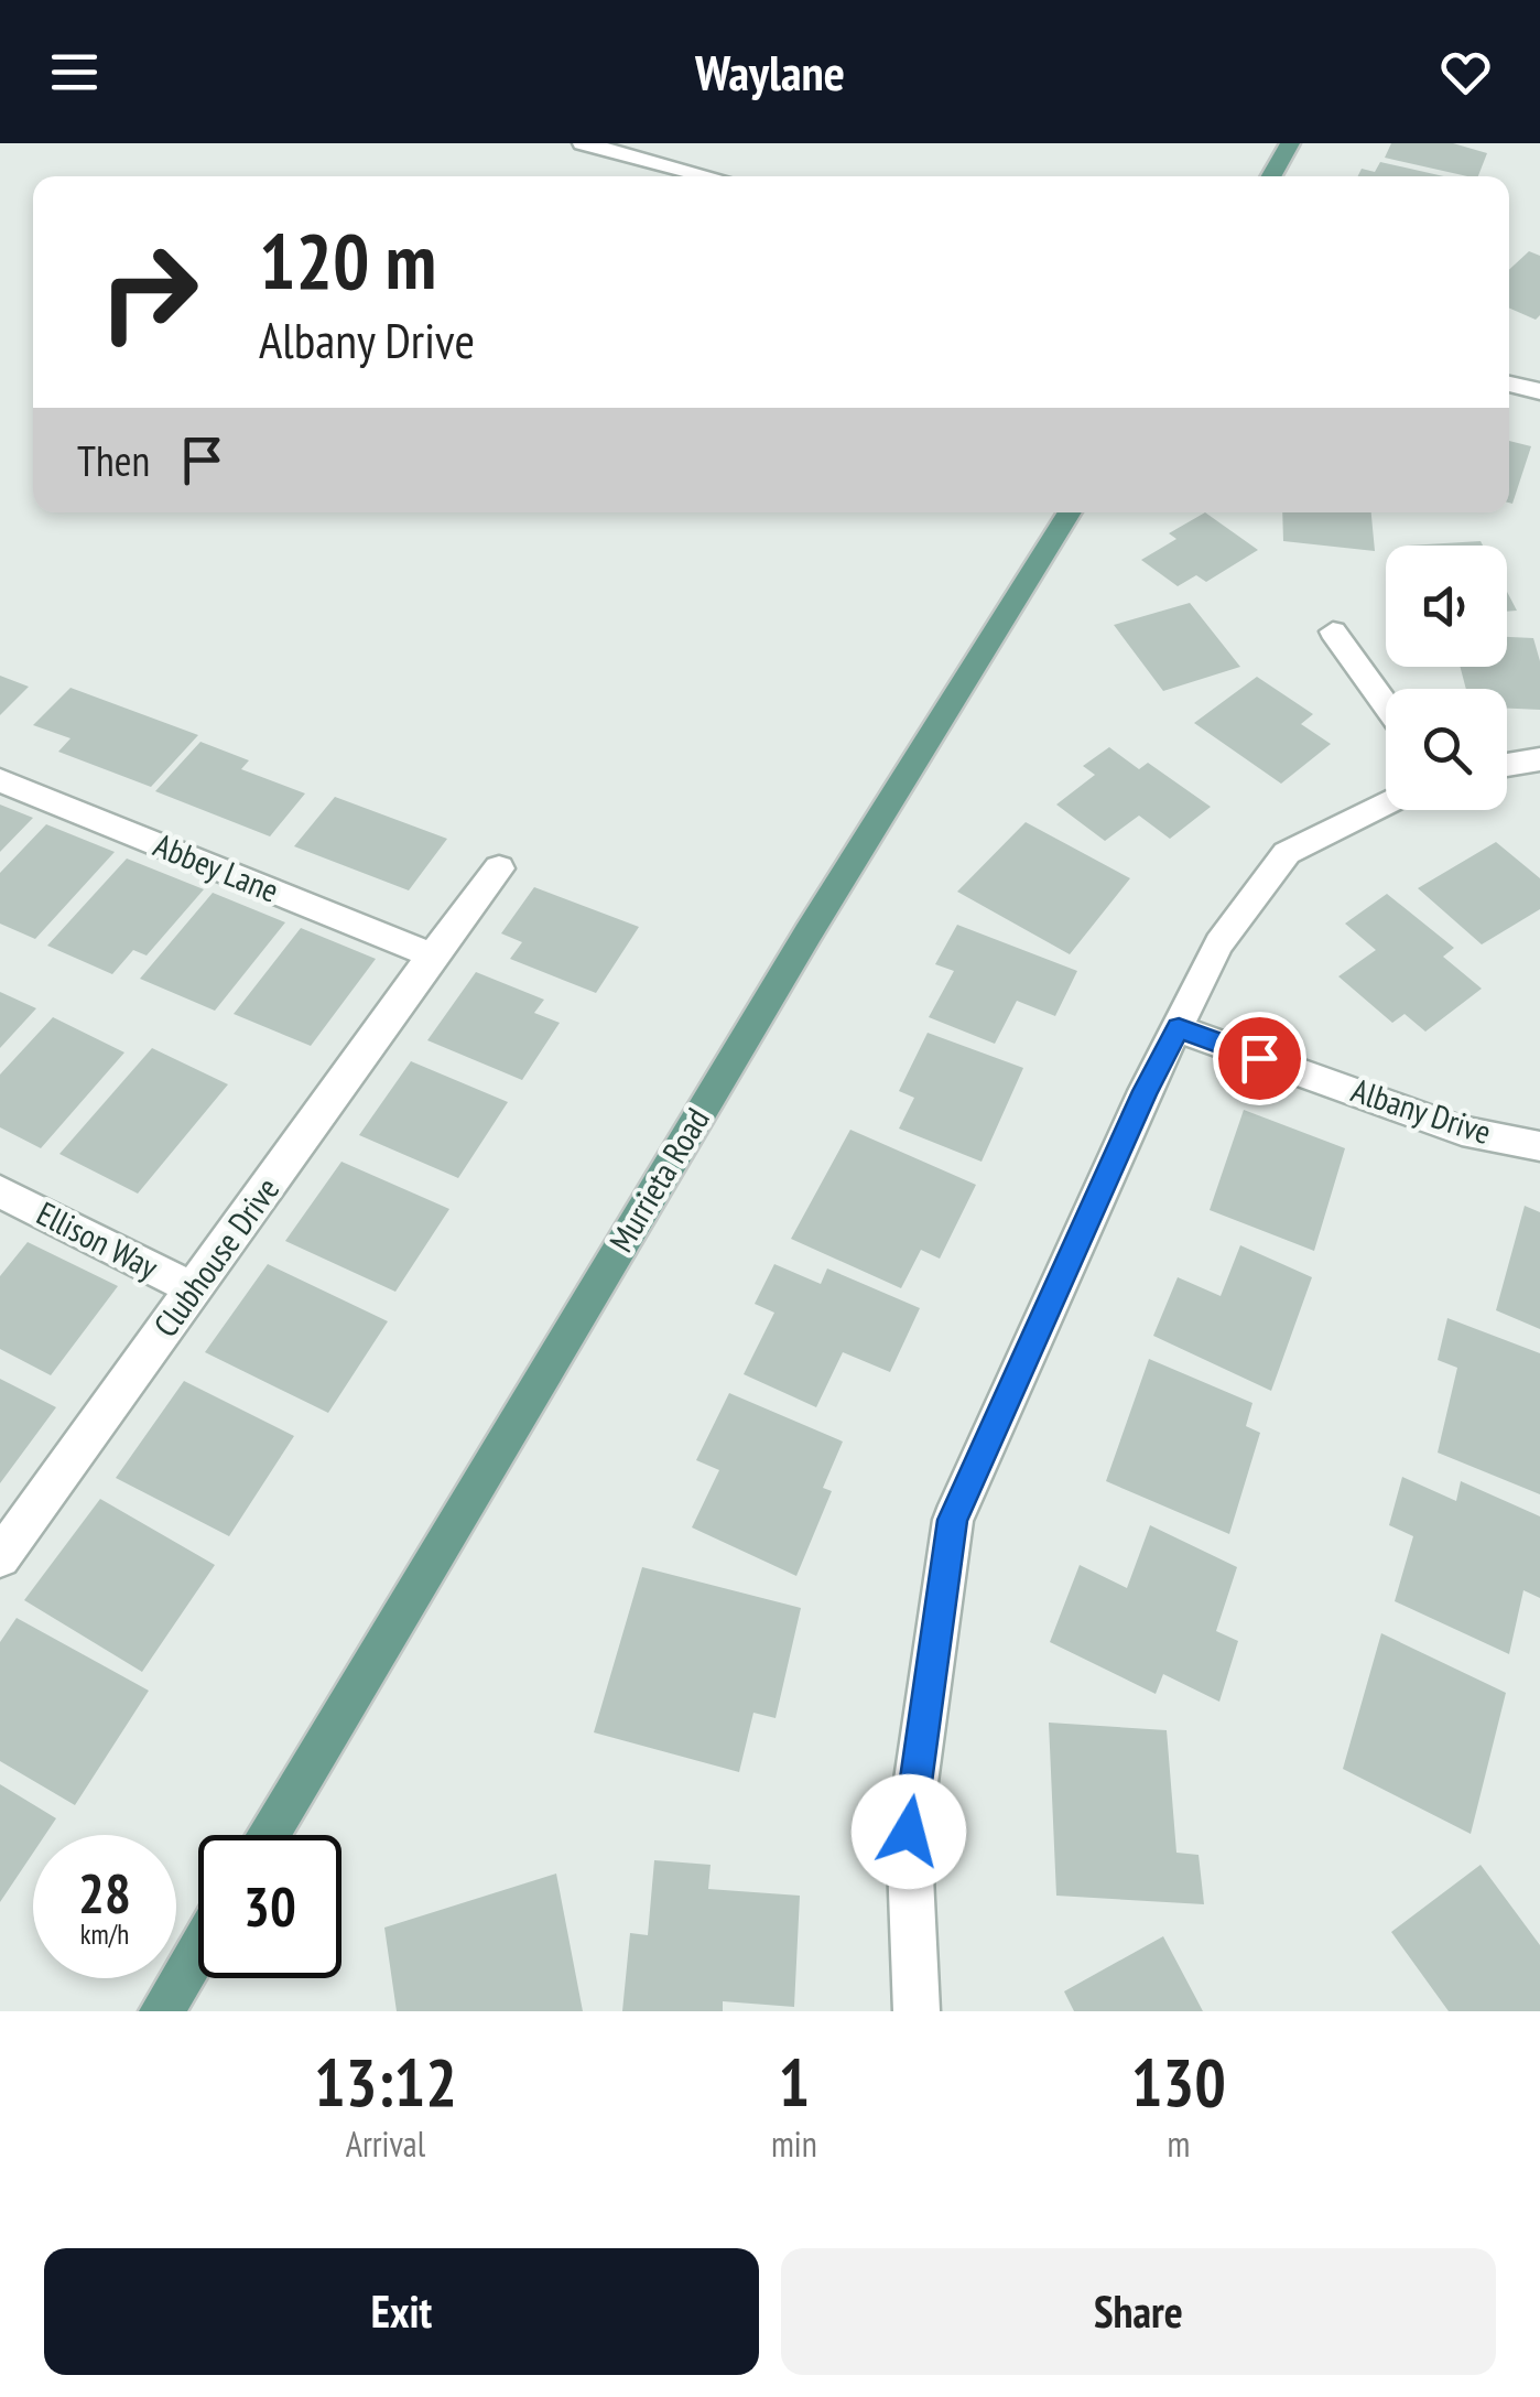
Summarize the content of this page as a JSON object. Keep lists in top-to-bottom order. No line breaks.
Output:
{"streets":{"main road":["Murrieta Road"],"street":["Abbey Lane","Albany Drive","Ellison Way","Clubhouse Drive"]},"crossings":[["Abbey Lane","Clubhouse Drive"],["Ellison Way","Clubhouse Drive"]],"page":{"header":"Waylane","turn":["120 m","Albany Drive"],"then":"Then","speed":"28 km/h","limit":"30","eta":["13:12","Arrival","1","min","130","m"],"buttons":["Exit","Share"]}}
